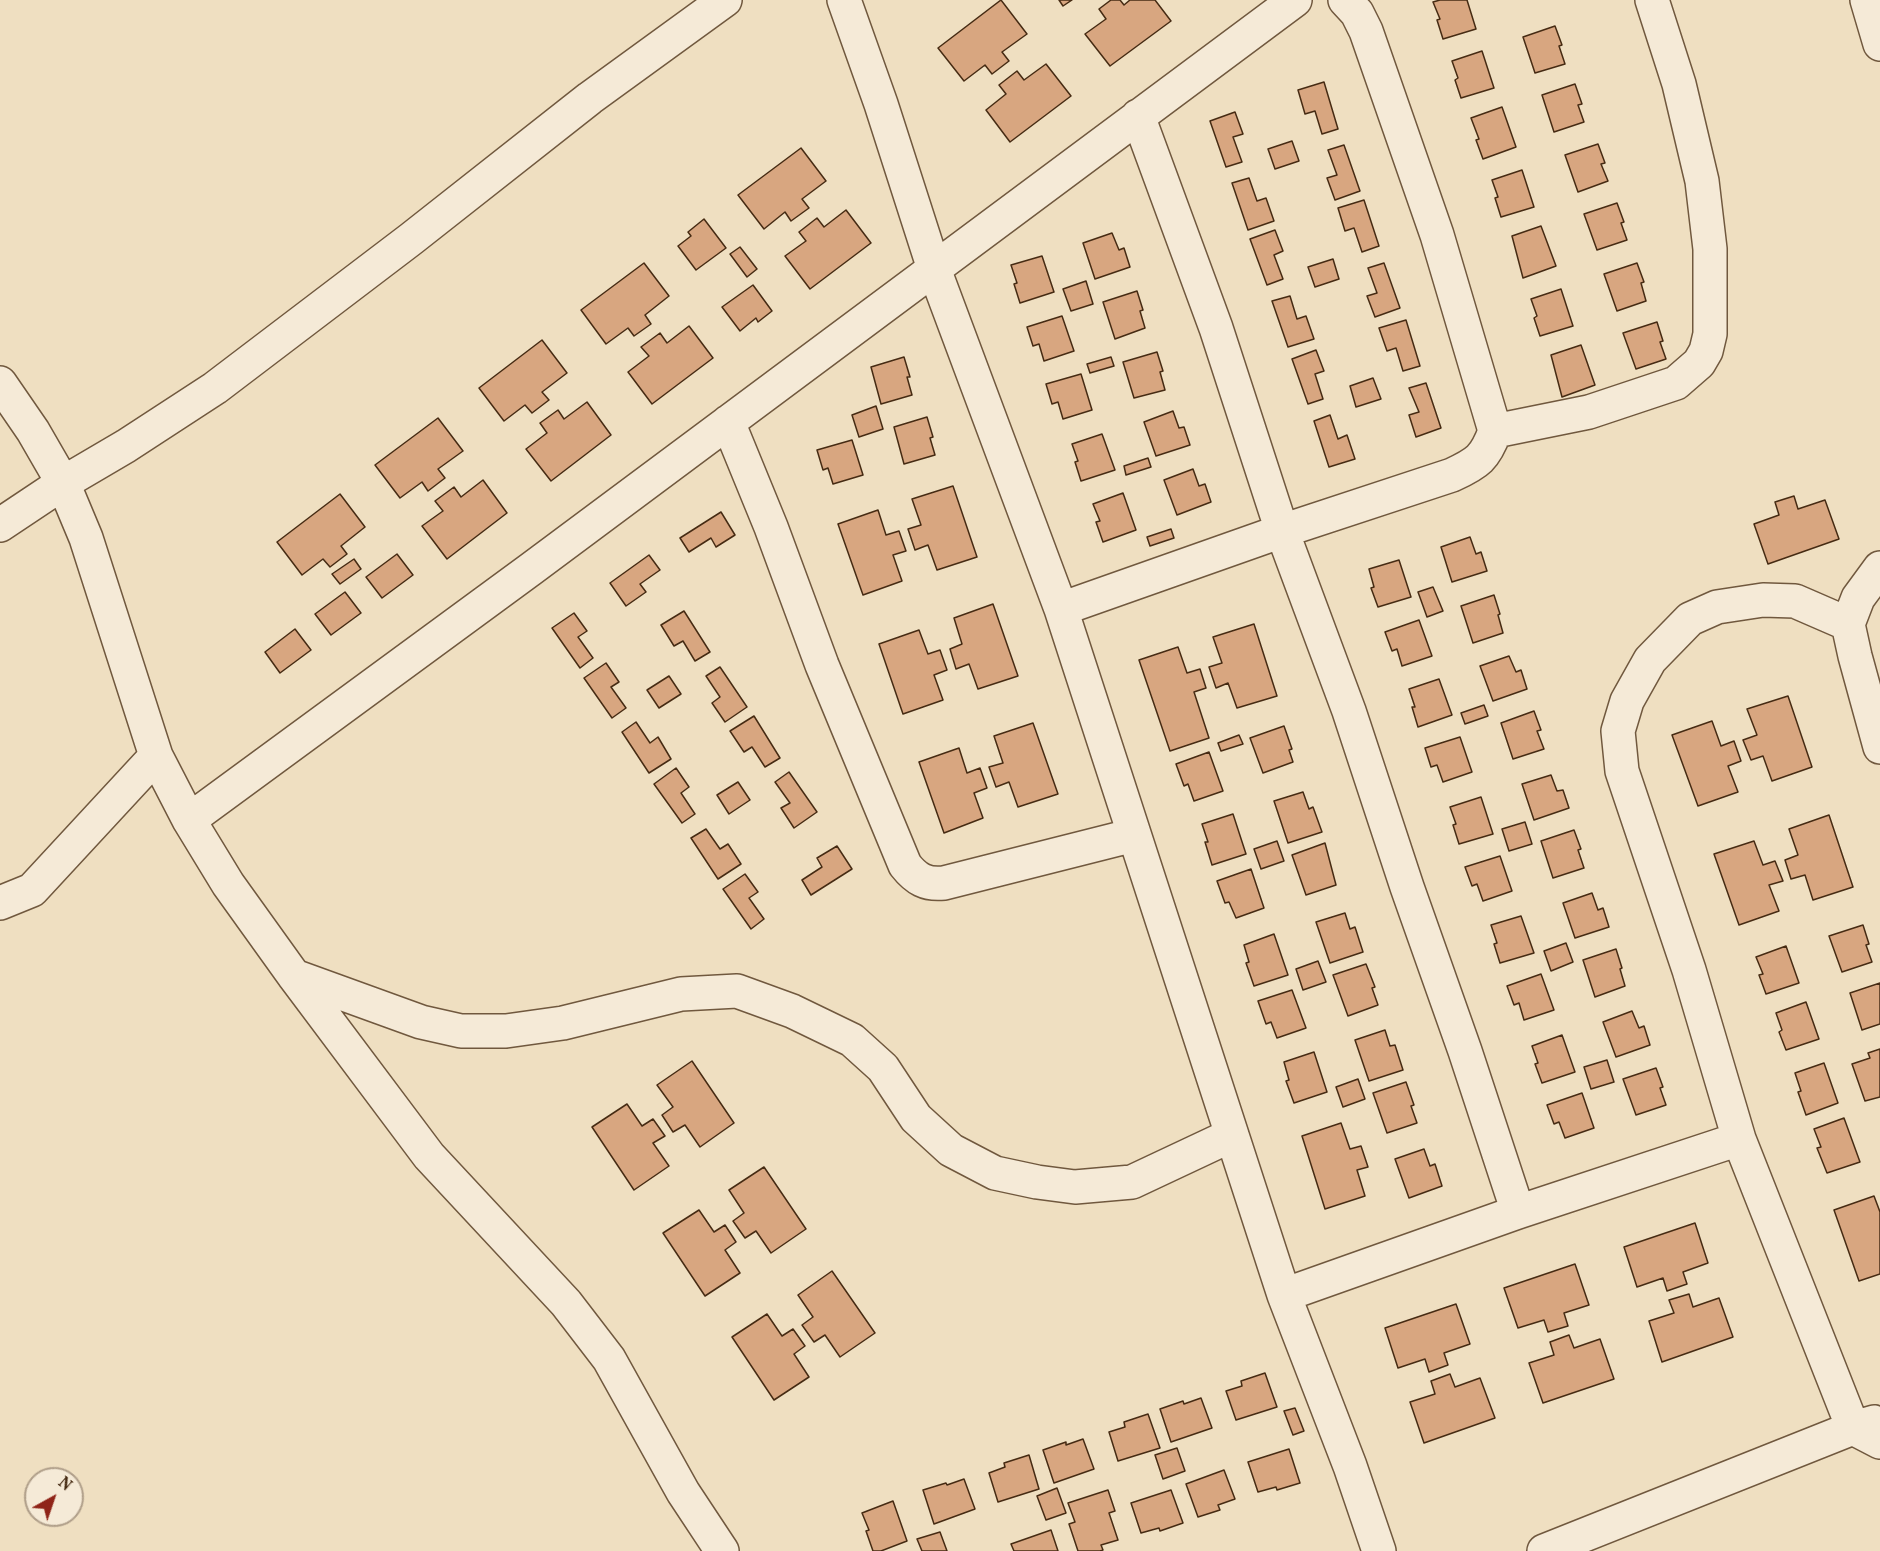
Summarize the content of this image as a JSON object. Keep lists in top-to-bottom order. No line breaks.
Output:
{"north":"top right"}
